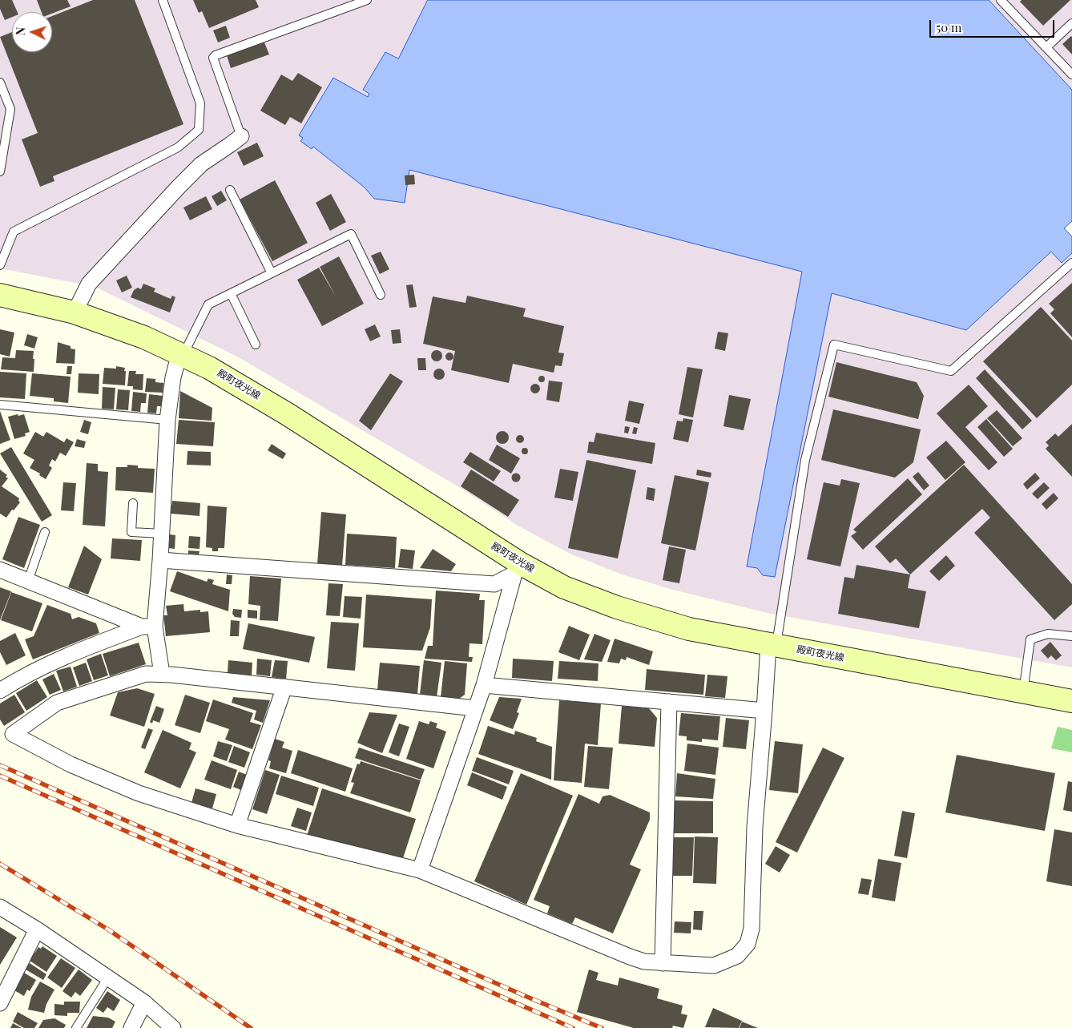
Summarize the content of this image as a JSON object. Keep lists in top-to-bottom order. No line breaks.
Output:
{"streets":{"street":["殿町夜光線"]},"scale_bar":"50 m","north":"left"}
